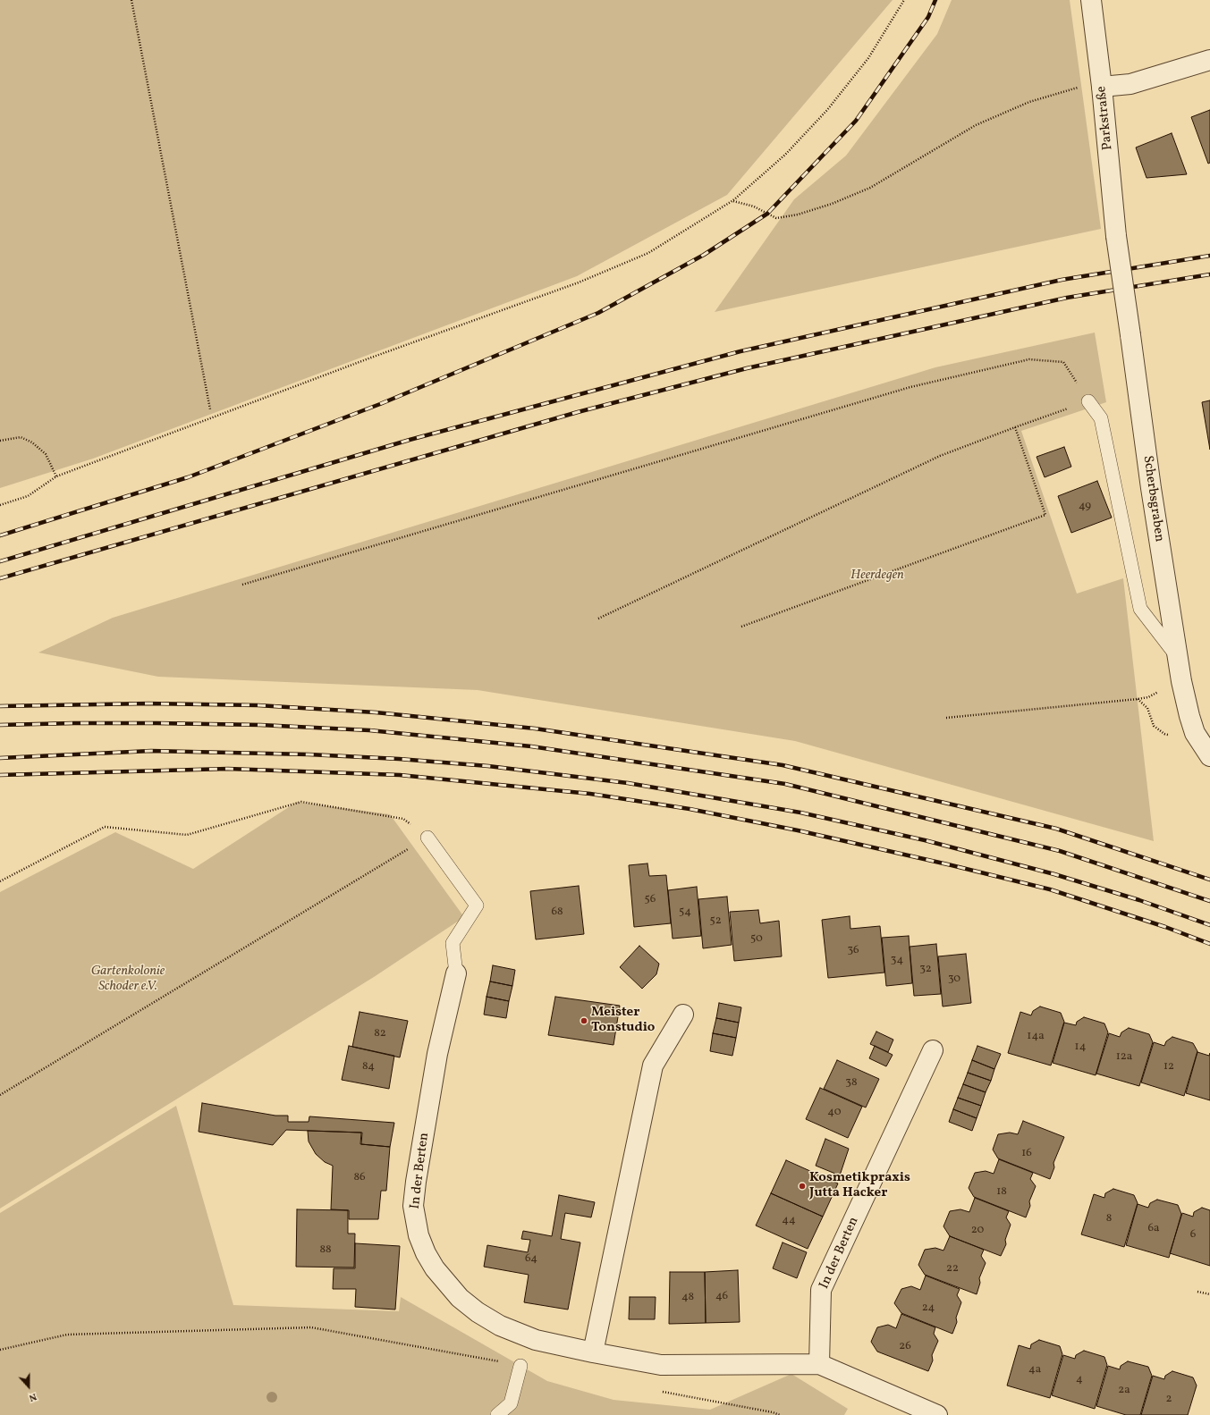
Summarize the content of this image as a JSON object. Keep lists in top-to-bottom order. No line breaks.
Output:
{"streets":{"street":["Parkstraße","Scherbsgraben","In der Berten"]},"crossings":[["Parkstraße","Scherbsgraben"]],"parks":["Heerdegen","Gartenkolonie Schoder e.V."],"places":["Meister Tonstudio","Kosmetikpraxis Jutta Hacker"],"house_numbers":["49","56","68","54","52","50","36","34","32","30","82","14a","14","12a","84","12","38","40","16","86","18","8","44","6a","20","6","88","64","22","46","48","24","26","4a","4","2a","2"],"north":"bottom"}
